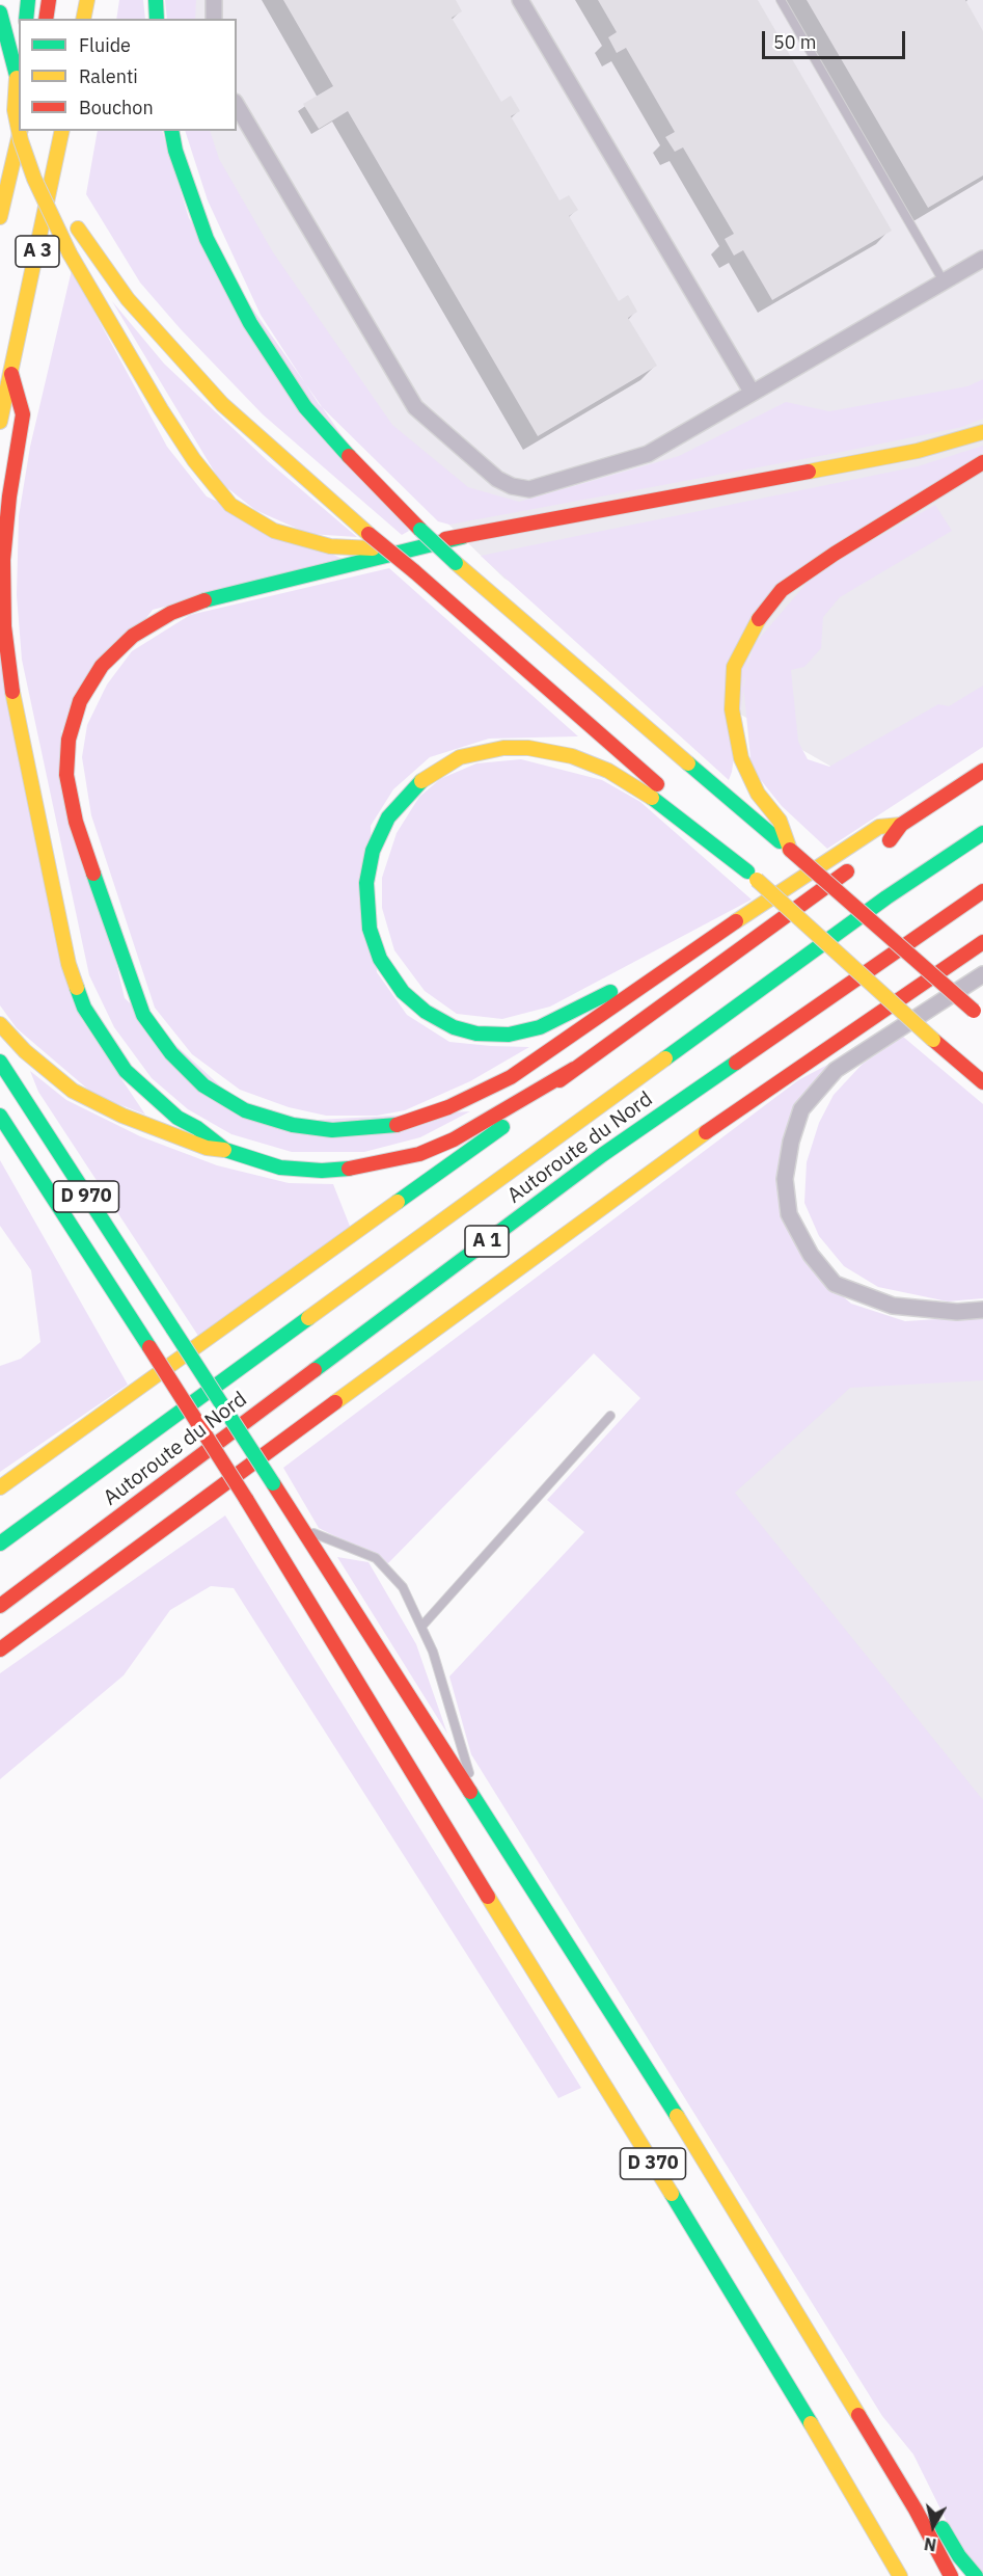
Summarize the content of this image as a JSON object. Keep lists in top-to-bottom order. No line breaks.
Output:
{"streets":{"main road":["A 3","Autoroute du Nord","D 970","A 1","D 370"]},"crossings":[["D 970","D 370"]],"legend":["Fluide","Ralenti","Bouchon"],"scale_bar":"50 m","north":"bottom"}
